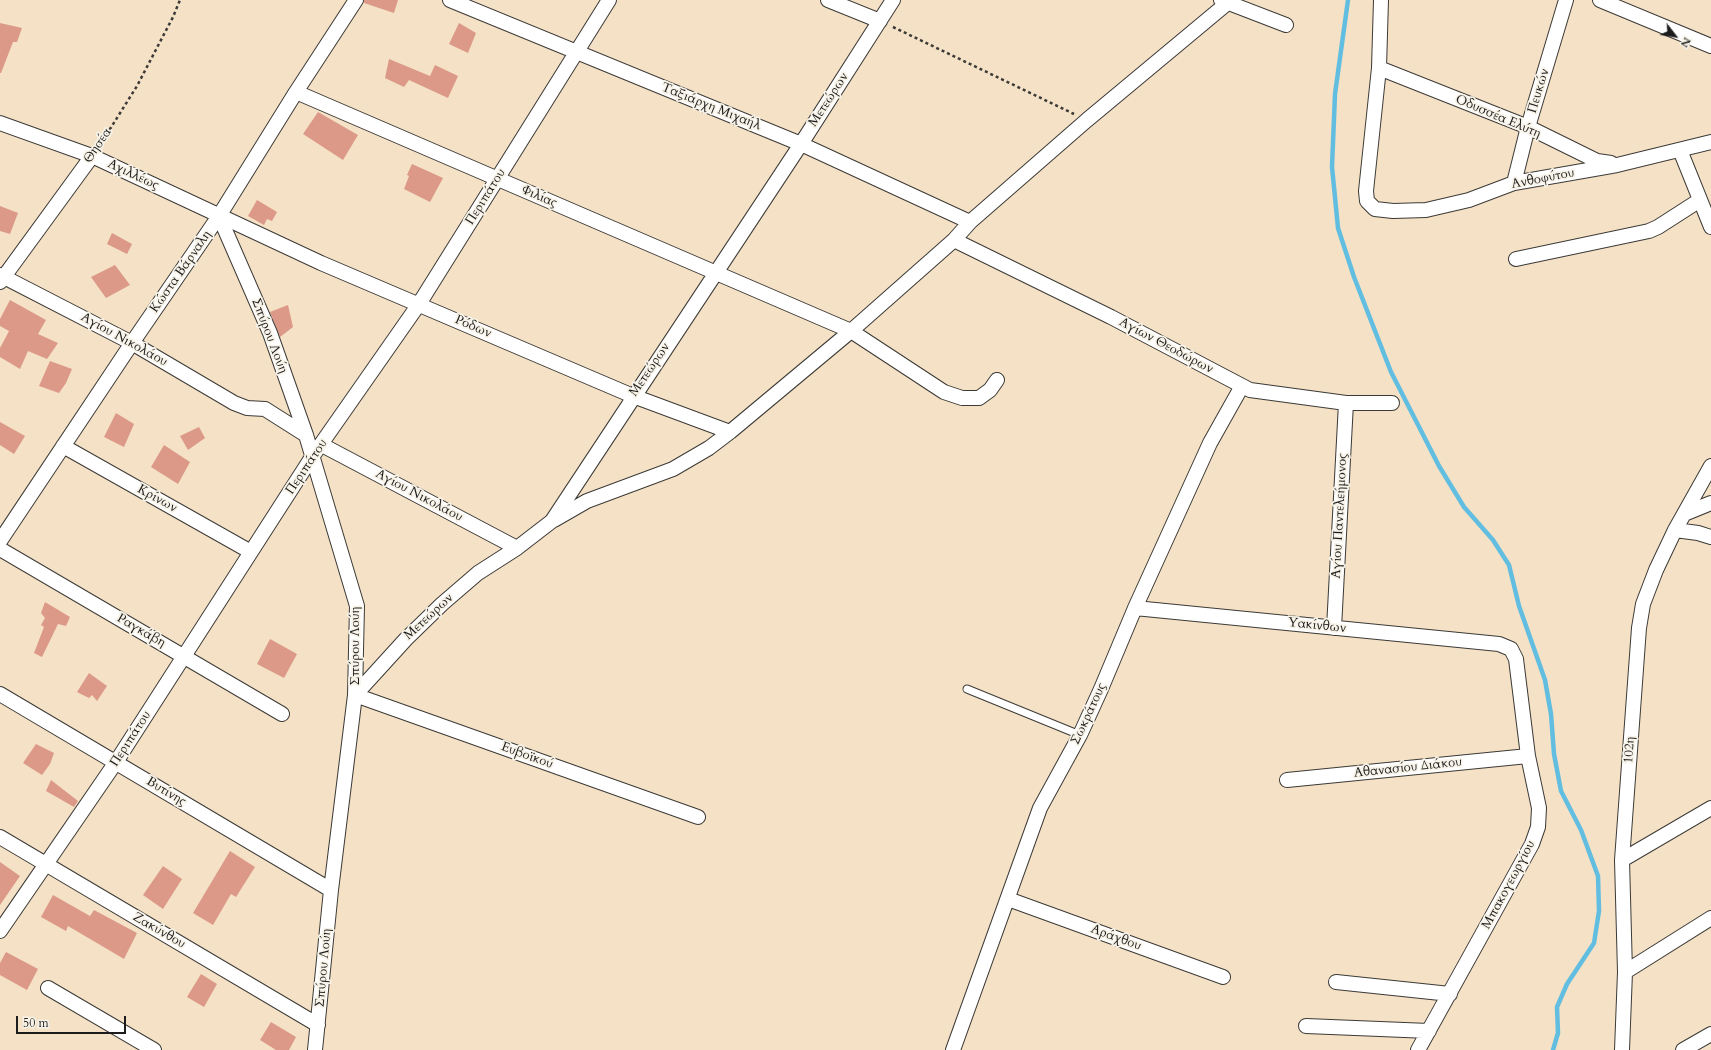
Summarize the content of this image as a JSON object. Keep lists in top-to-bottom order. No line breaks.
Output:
{"streets":{"street":["Πευκών","Μετεώρων","Ταξιάρχη Μιχαήλ","Οδυσσέα Ελύτη","Θησέα","Αχιλλέως","Ανθοφύτου","Περιπάτου","Φιλίας","Κώστα Βάρναλη","Ρόδων","Σπύρου Λούη","Αγίου Νικολάου","Αγίων Θεοδώρων","Κρίνων","Αγίου Παντελεήμονος","Υακίνθων","Ραγκάβη","Σωκράτους","102η","Ευβοϊκού","Αθανασίου Διάκου","Βυτίνης","Μπακογεωργίου","Ζακύνθου","Αράχθου"]},"crossings":[["Πευκών","Οδυσσέα Ελύτη"],["Πευκών","Ανθοφύτου"],["Μετεώρων","Ταξιάρχη Μιχαήλ"],["Μετεώρων","Φιλίας"],["Μετεώρων","Ρόδων"],["Μετεώρων","Σπύρου Λούη"],["Μετεώρων","Αγίου Νικολάου"],["Μετεώρων","Ευβοϊκού"],["Ταξιάρχη Μιχαήλ","Περιπάτου"],["Οδυσσέα Ελύτη","Ανθοφύτου"],["Θησέα","Αχιλλέως"],["Θησέα","Αγίου Νικολάου"],["Αχιλλέως","Κώστα Βάρναλη"],["Αχιλλέως","Ρόδων"],["Αχιλλέως","Σπύρου Λούη"],["Περιπάτου","Φιλίας"],["Περιπάτου","Ρόδων"],["Περιπάτου","Σπύρου Λούη"],["Περιπάτου","Αγίου Νικολάου"],["Περιπάτου","Κρίνων"],["Περιπάτου","Ραγκάβη"],["Περιπάτου","Βυτίνης"],["Περιπάτου","Ζακύνθου"],["Φιλίας","Κώστα Βάρναλη"],["Κώστα Βάρναλη","Ρόδων"],["Κώστα Βάρναλη","Σπύρου Λούη"],["Κώστα Βάρναλη","Αγίου Νικολάου"],["Κώστα Βάρναλη","Κρίνων"],["Ρόδων","Σπύρου Λούη"],["Σπύρου Λούη","Αγίου Νικολάου"],["Σπύρου Λούη","Ευβοϊκού"],["Σπύρου Λούη","Βυτίνης"],["Σπύρου Λούη","Ζακύνθου"],["Αγίων Θεοδώρων","Αγίου Παντελεήμονος"],["Αγίων Θεοδώρων","Σωκράτους"],["Αγίου Παντελεήμονος","Υακίνθων"],["Υακίνθων","Σωκράτους"],["Υακίνθων","Μπακογεωργίου"],["Σωκράτους","Αράχθου"],["Αθανασίου Διάκου","Μπακογεωργίου"]],"scale_bar":"50 m","north":"bottom right"}
